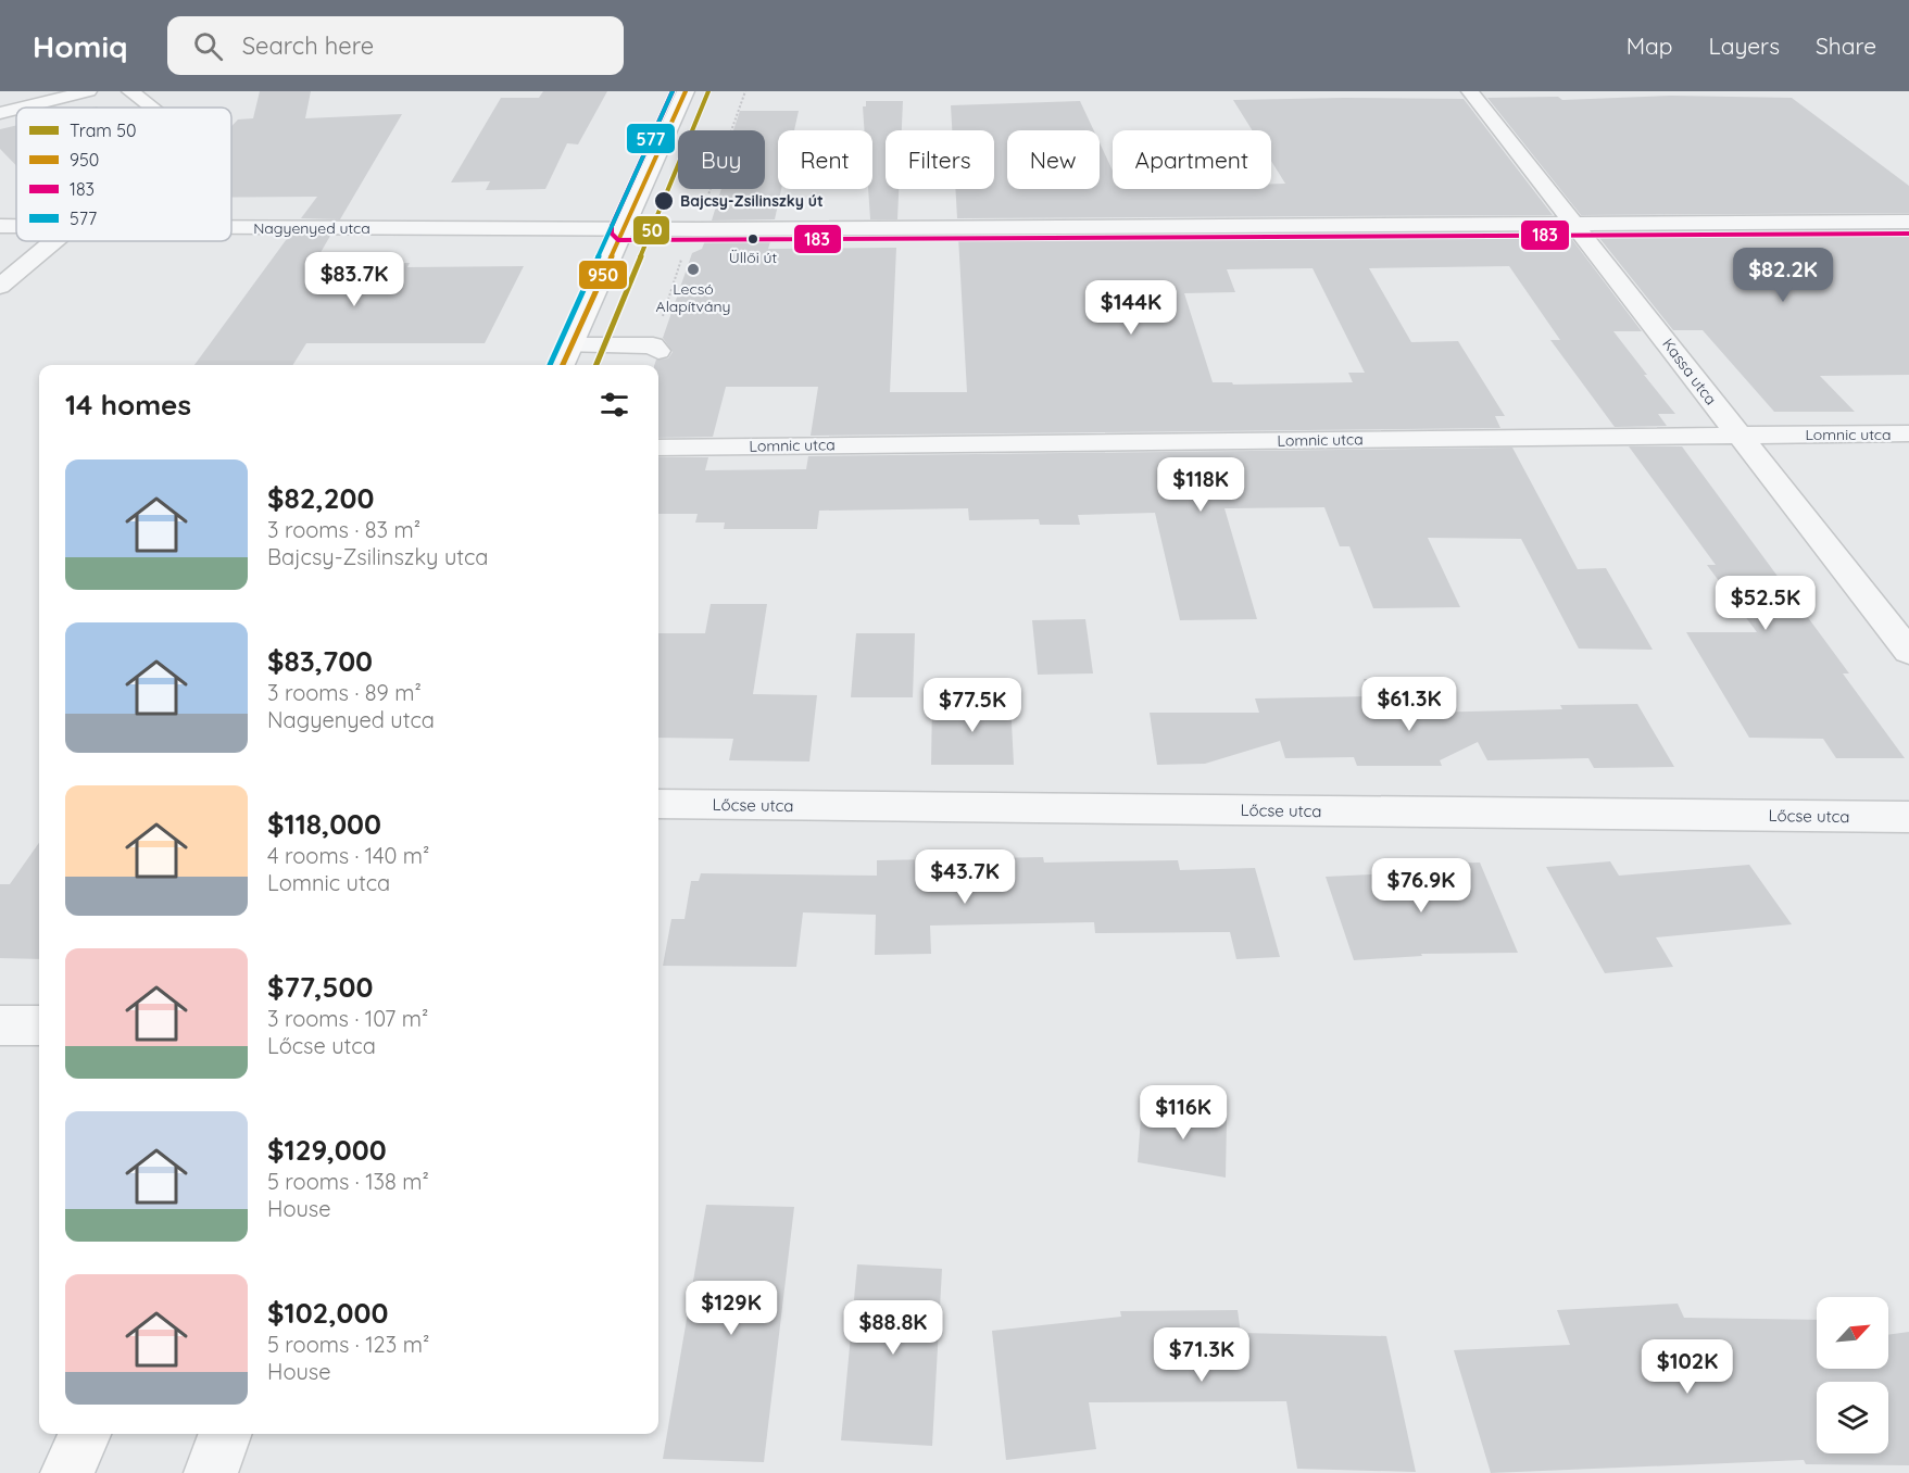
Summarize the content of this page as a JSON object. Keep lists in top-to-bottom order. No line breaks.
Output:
{"streets":{"street":["Nagyenyed utca","Kassa utca","Lomnic utca","Lőcse utca"]},"crossings":[["Nagyenyed utca","Kassa utca"],["Kassa utca","Lomnic utca"]],"places":["Bajcsy-Zsilinszky út","Üllői út","Lecsó Alapítvány"],"lines":["tram line 50","transit line 950","transit line 183","transit line 577"],"legend":["Tram 50","950","183","577"],"north":"top right","page":{"header":"Homiq","search":"Search here","nav":["Map","Layers","Share"],"chip":["Buy","Rent","Filters","New","Apartment"],"price":["$82.2K","$83.7K","$144K","$118K","$52.5K","$61.3K","$77.5K","$43.7K","$76.9K","$116K","$129K","$88.8K","$71.3K","$102K"],"heading":"14 homes","list":[{"name":"$82,200","note":"3 rooms · 83 m² · Bajcsy-Zsilinszky utca"},{"name":"$83,700","note":"3 rooms · 89 m² · Nagyenyed utca"},{"name":"$118,000","note":"4 rooms · 140 m² · Lomnic utca"},{"name":"$77,500","note":"3 rooms · 107 m² · Lőcse utca"},{"name":"$129,000","note":"5 rooms · 138 m² · House"},{"name":"$102,000","note":"5 rooms · 123 m² · House"}]}}
